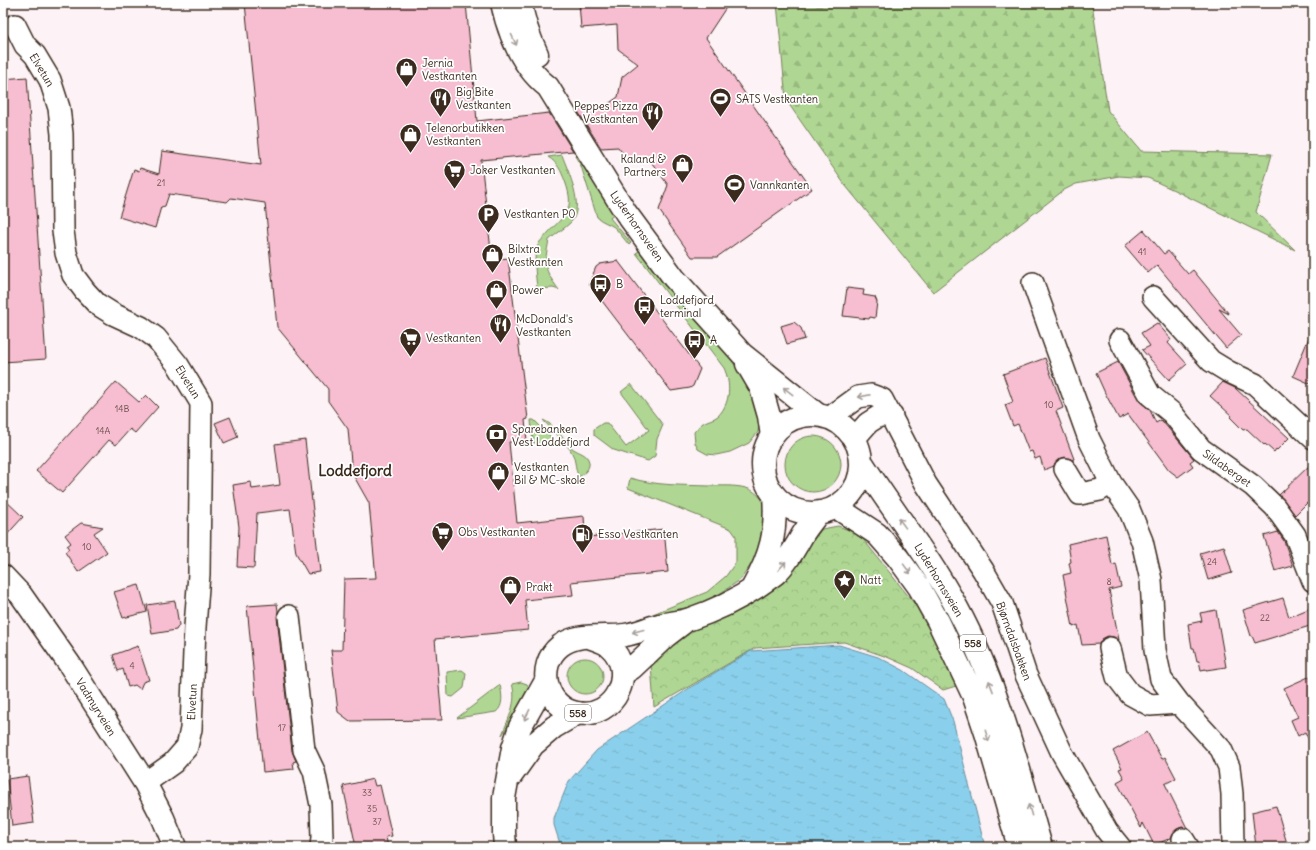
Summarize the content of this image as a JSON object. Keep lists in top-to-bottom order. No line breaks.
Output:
{"streets":{"main road":["Lyderhornsveien","558","Vadmyrveien"],"street":["Elvetun","Sildaberget","Bjørndalsbakken"]},"crossings":[["Elvetun","Vadmyrveien"],["Lyderhornsveien","Bjørndalsbakken"],["Lyderhornsveien","558"],["Bjørndalsbakken","558"]],"districts":["Loddefjord"],"places":{"shop":["Jernia Vestkanten","Telenorbutikken Vestkanten","Kaland & Partners","Bilxtra Vestkanten","Power","Vestkanten Bil & MC-skole","Prakt"],"restaurant":["Big Bite Vestkanten","Peppes Pizza Vestkanten","McDonald's Vestkanten"],"sports":["SATS Vestkanten","Vannkanten"],"supermarket":["Joker Vestkanten","Vestkanten","Obs Vestkanten"],"parking":["Vestkanten P0"],"bus stop":["B","Loddefjord terminal","A"],"bank":["Sparebanken Vest Loddefjord"],"fuel station":["Esso Vestkanten"],"place":["Natt"]},"house_numbers":["21","41","10","14B","14A","10","24","8","22","4","17","33","35","37"]}
